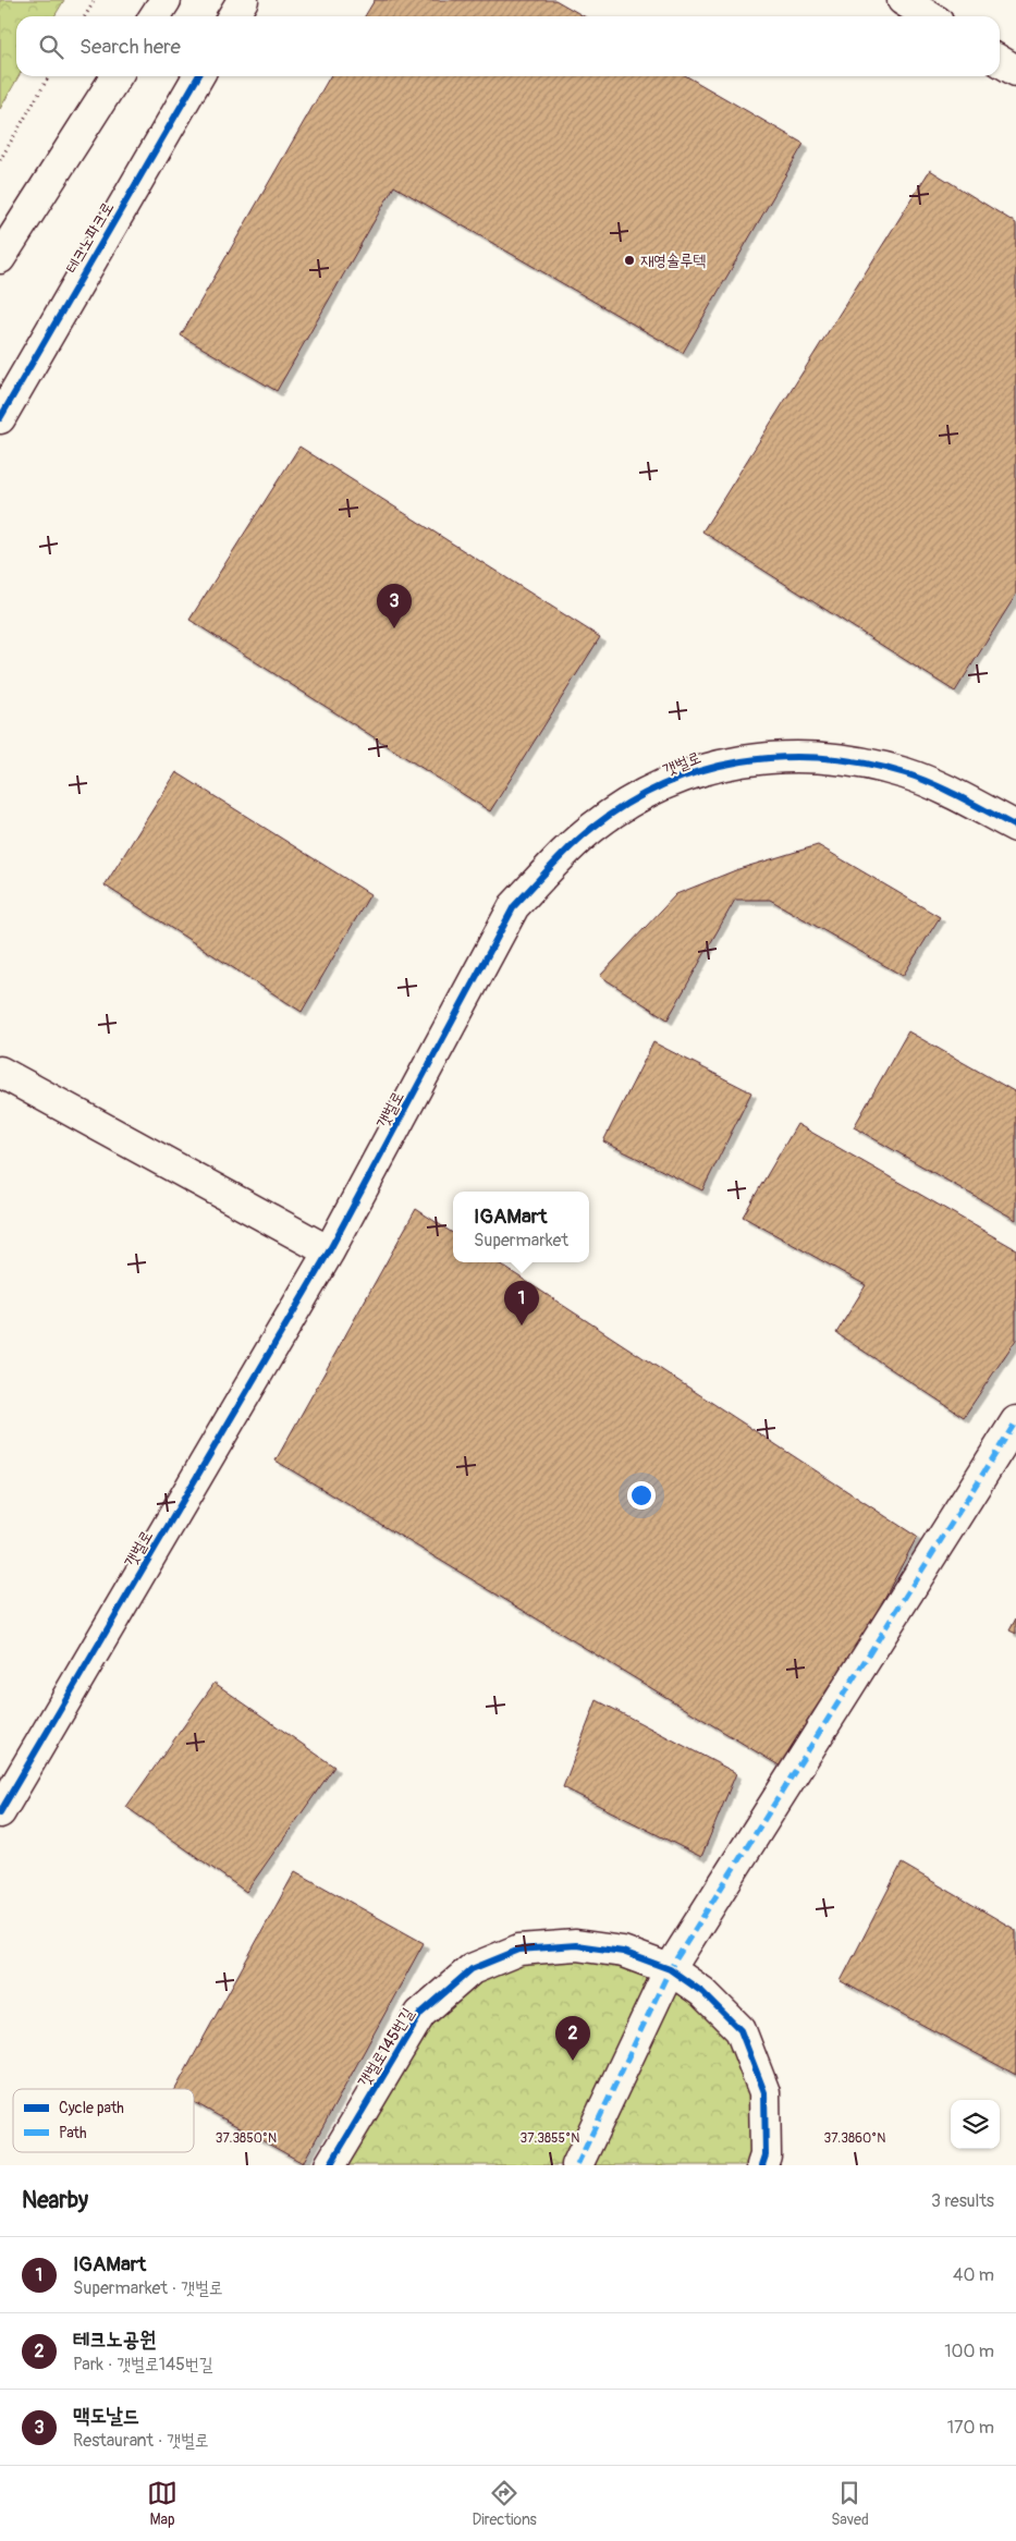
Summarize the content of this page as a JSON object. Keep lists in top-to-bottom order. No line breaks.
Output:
{"streets":{"street":["테크노파크로","갯벌로","갯벌로145번길"]},"places":["재영솔루텍"],"legend":["Cycle path","Path"],"page":{"search":"Search here","pins":["3","1","2"],"popup":["IGAMart","Supermarket"],"heading":["Nearby","3 results"],"list":[{"mark":"1","name":"IGAMart","note":"Supermarket · 갯벌로","value":"40 m"},{"mark":"2","name":"테크노공원","note":"Park · 갯벌로145번길","value":"100 m"},{"mark":"3","name":"맥도날드","note":"Restaurant · 갯벌로","value":"170 m"}],"nav":["Map","Directions","Saved"]},"coordinates":["37.3850°N","37.3855°N","37.3860°N"]}
